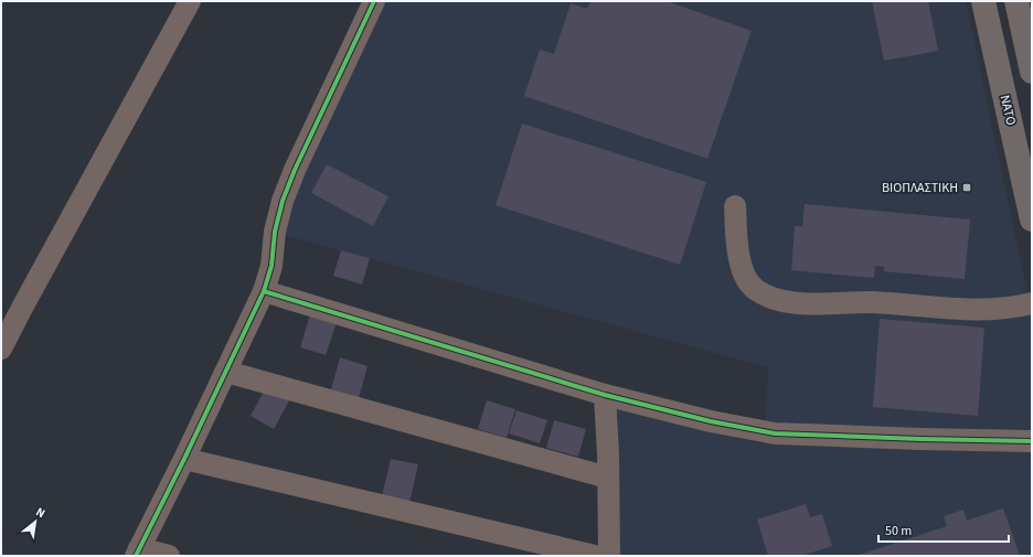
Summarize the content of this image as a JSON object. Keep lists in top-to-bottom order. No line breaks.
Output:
{"streets":{"main road":["ΝΑΤΟ"]},"places":{"transit":["ΒΙΟΠΛΑΣΤΙΚΗ"]},"scale_bar":"50 m","north":"top right"}
